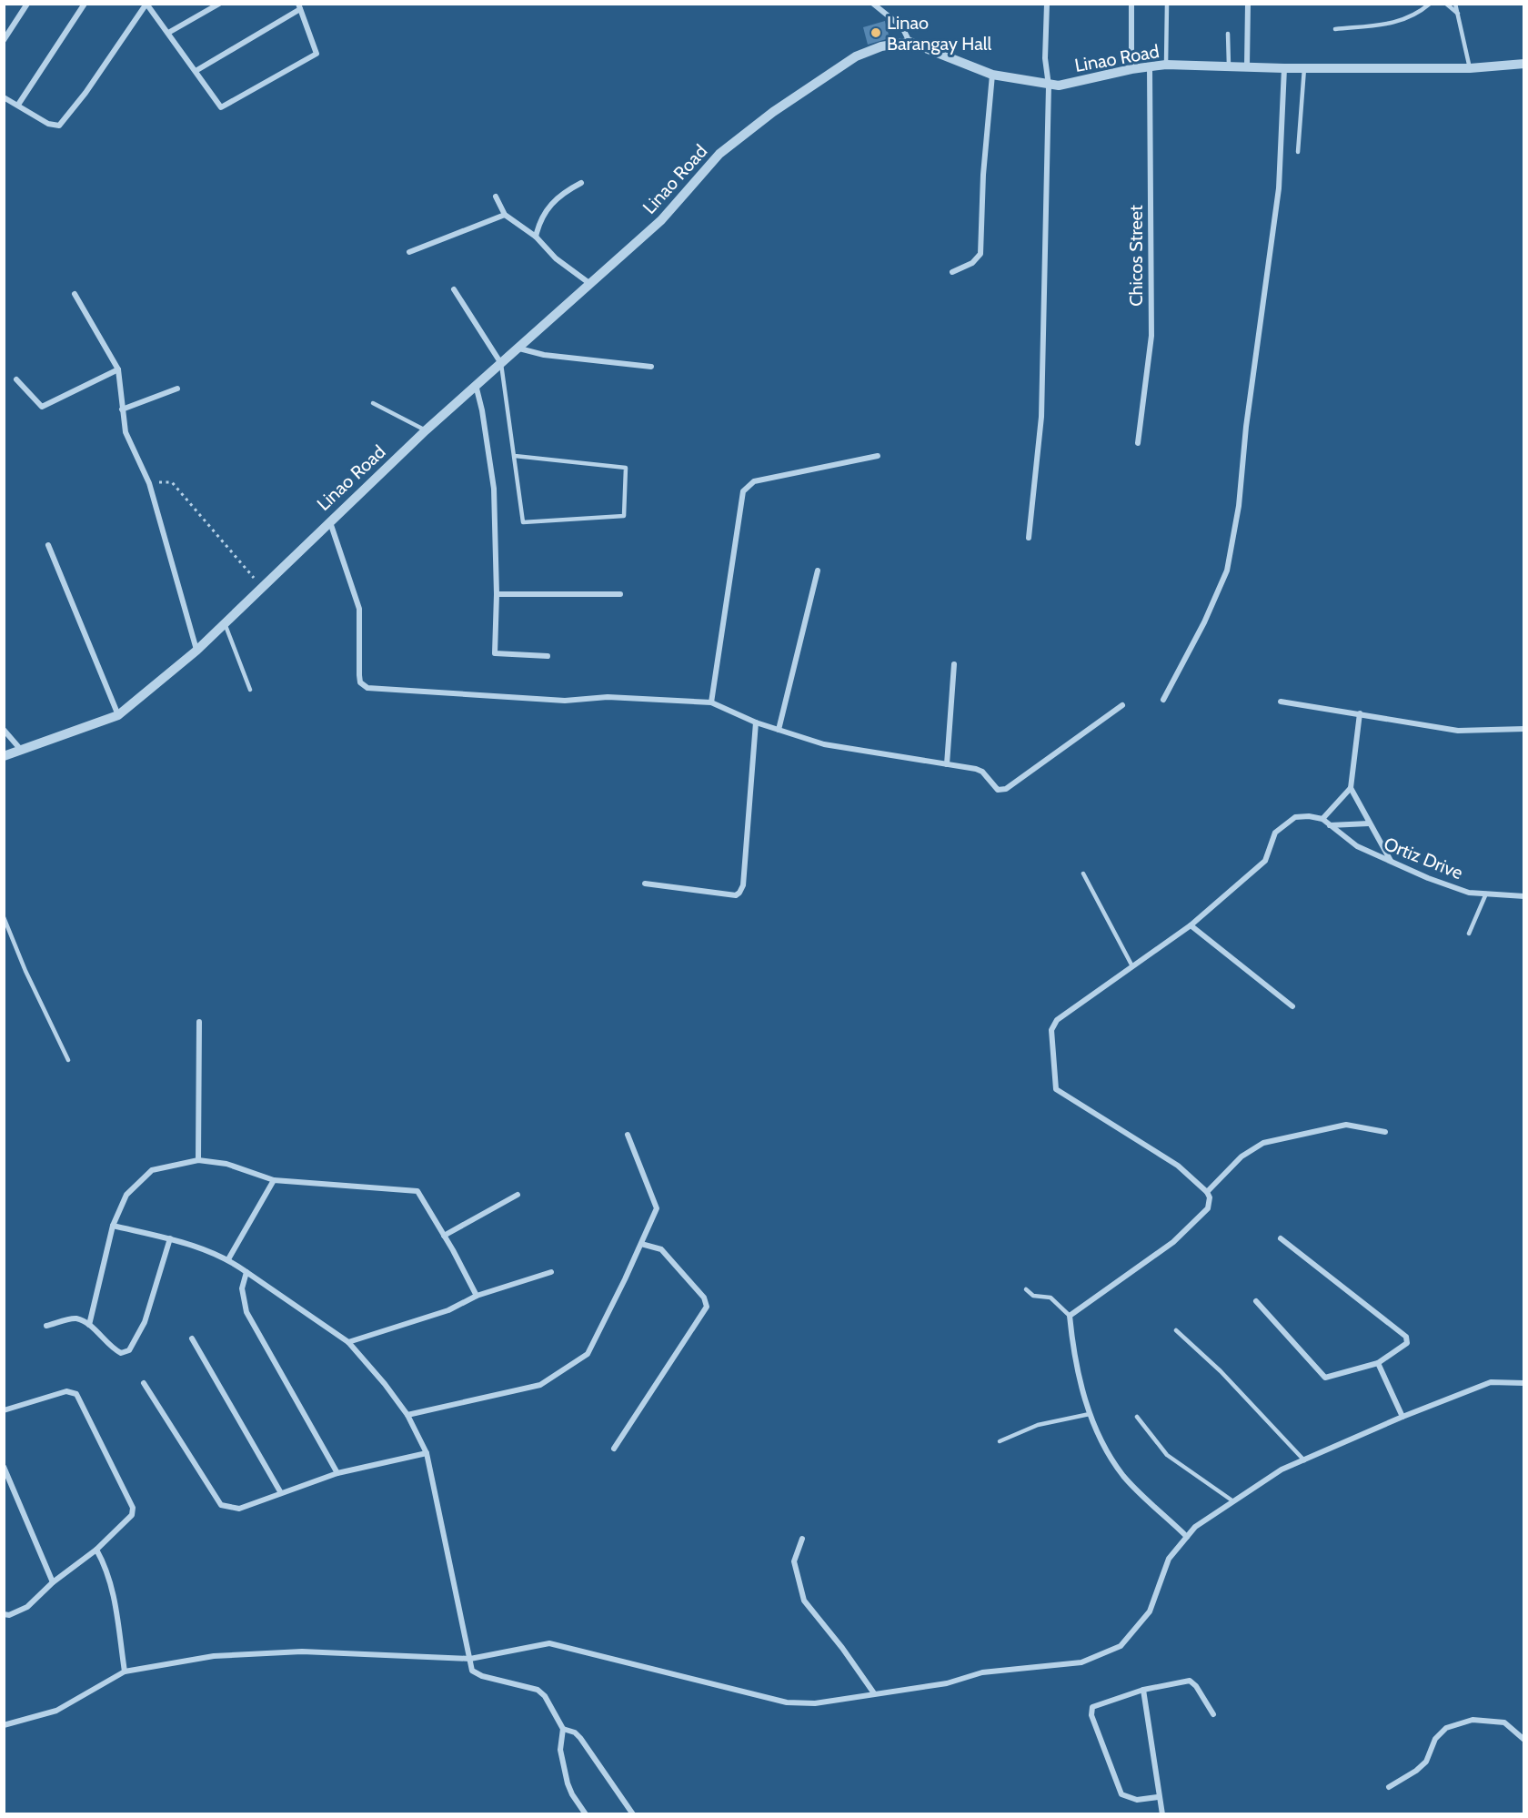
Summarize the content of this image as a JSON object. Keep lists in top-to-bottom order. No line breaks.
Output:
{"streets":{"street":["Linao Road","Chicos Street","Ortiz Drive"]},"crossings":[["Linao Road","Chicos Street"]],"places":["Linao Barangay Hall"]}
